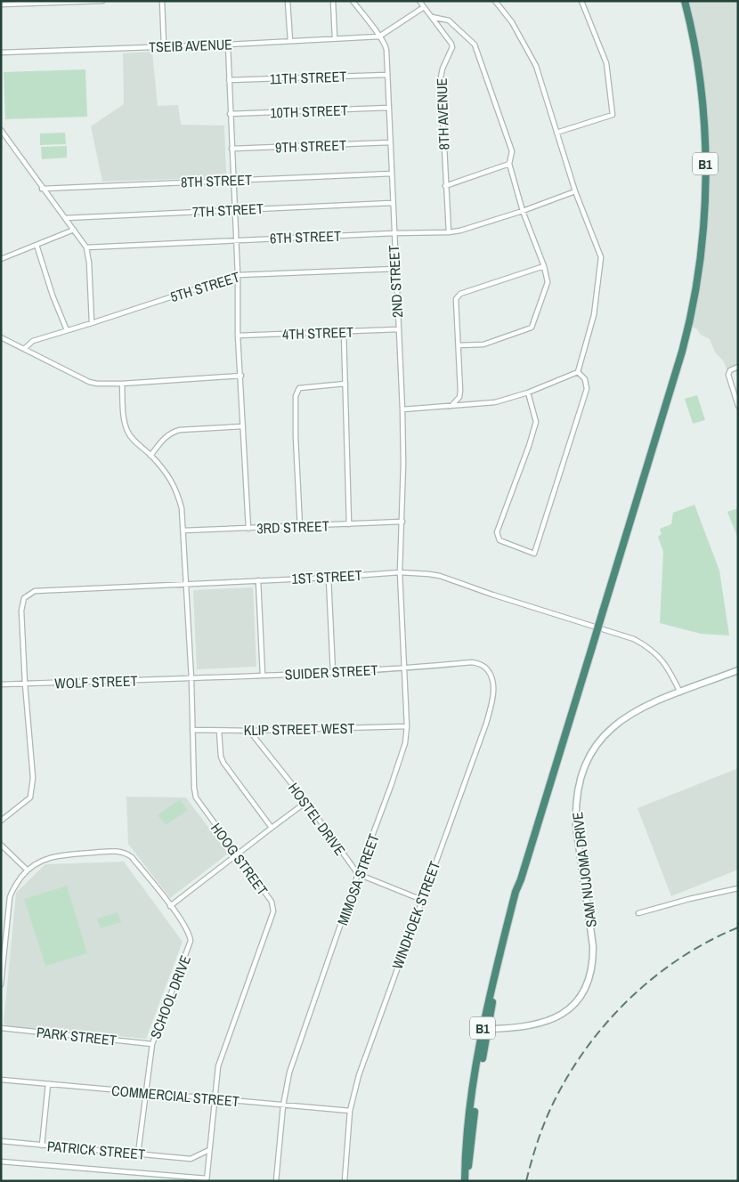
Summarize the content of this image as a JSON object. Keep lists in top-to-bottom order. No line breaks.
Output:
{"streets":{"highway":["B1"],"main road":["SAM NUJOMA DRIVE"],"street":["TSEIB AVENUE","11TH STREET","10TH STREET","8TH AVENUE","9TH STREET","8TH STREET","7TH STREET","6TH STREET","2ND STREET","5TH STREET","4TH STREET","3RD STREET","1ST STREET","SUIDER STREET","WOLF STREET","KLIP STREET WEST","HOSTEL DRIVE","HOOG STREET","MIMOSA STREET","WINDHOEK STREET","SCHOOL DRIVE","PARK STREET","COMMERCIAL STREET","PATRICK STREET"]},"crossings":[["TSEIB AVENUE","2ND STREET"],["11TH STREET","2ND STREET"],["10TH STREET","2ND STREET"],["8TH AVENUE","6TH STREET"],["9TH STREET","2ND STREET"],["B1","SAM NUJOMA DRIVE"],["8TH STREET","2ND STREET"],["7TH STREET","2ND STREET"],["6TH STREET","2ND STREET"],["2ND STREET","5TH STREET"],["2ND STREET","4TH STREET"],["2ND STREET","3RD STREET"],["2ND STREET","1ST STREET"],["2ND STREET","MIMOSA STREET"],["3RD STREET","HOOG STREET"],["1ST STREET","WOLF STREET"],["1ST STREET","HOOG STREET"],["1ST STREET","SAM NUJOMA DRIVE"],["1ST STREET","MIMOSA STREET"],["SUIDER STREET","WOLF STREET"],["SUIDER STREET","HOOG STREET"],["SUIDER STREET","MIMOSA STREET"],["SUIDER STREET","WINDHOEK STREET"],["WOLF STREET","HOOG STREET"],["KLIP STREET WEST","HOSTEL DRIVE"],["KLIP STREET WEST","HOOG STREET"],["KLIP STREET WEST","MIMOSA STREET"],["HOSTEL DRIVE","MIMOSA STREET"],["HOOG STREET","COMMERCIAL STREET"],["HOOG STREET","PATRICK STREET"],["MIMOSA STREET","COMMERCIAL STREET"],["WINDHOEK STREET","COMMERCIAL STREET"],["SCHOOL DRIVE","PARK STREET"],["SCHOOL DRIVE","COMMERCIAL STREET"],["SCHOOL DRIVE","PATRICK STREET"]]}
